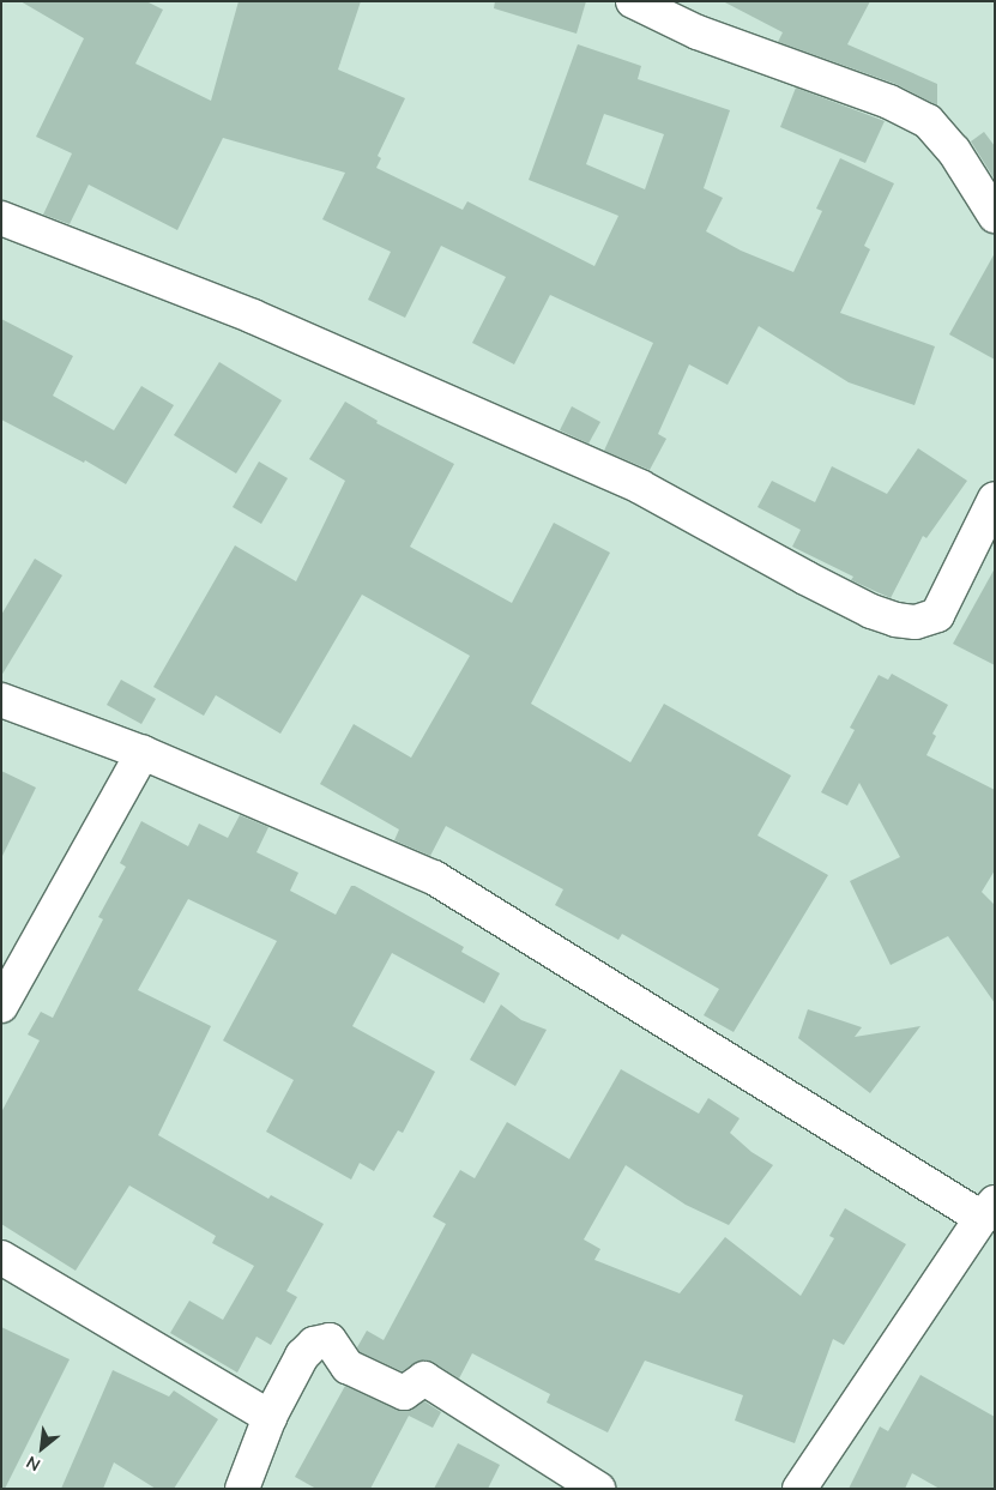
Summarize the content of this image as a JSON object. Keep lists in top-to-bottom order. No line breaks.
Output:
{"north":"bottom left"}
